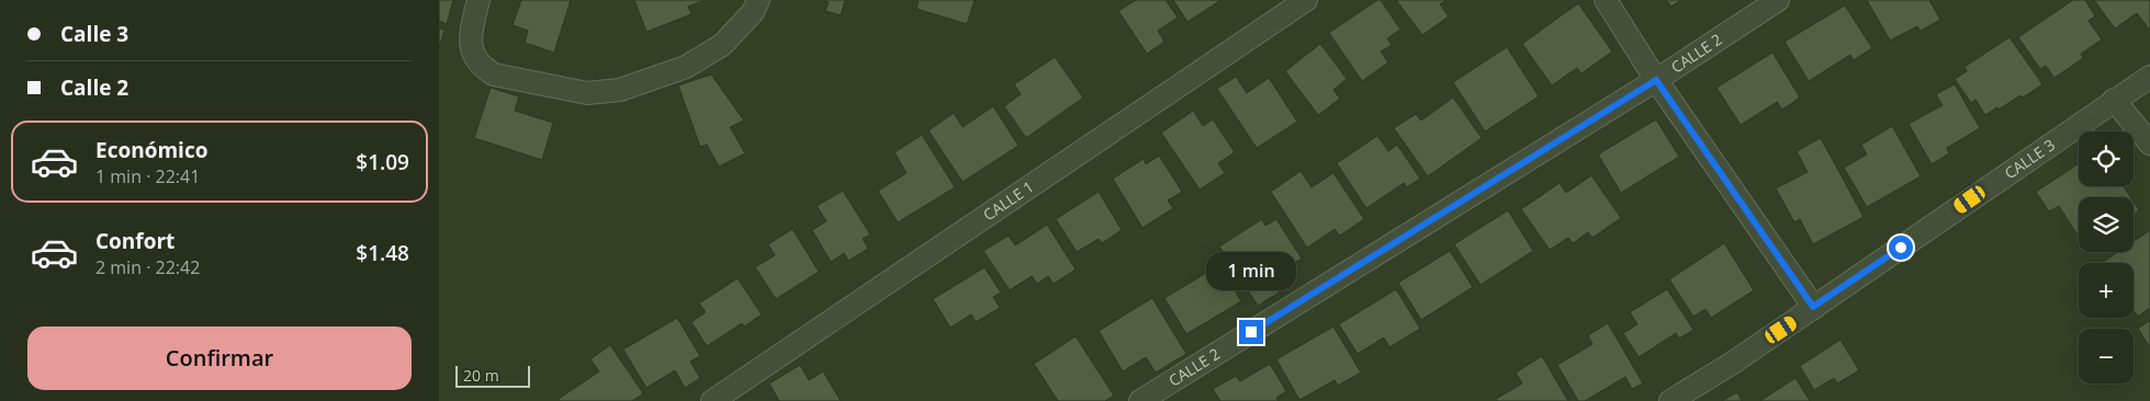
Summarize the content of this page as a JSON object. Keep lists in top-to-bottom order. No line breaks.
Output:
{"streets":{"street":["CALLE 2","CALLE 3","CALLE 1"]},"scale_bar":"20 m","page":{"banner":["Calle 3","Calle 2"],"list":[{"name":"Económico","note":"1 min · 22:41","value":"$1.09"},{"name":"Confort","note":"2 min · 22:42","value":"$1.48"}],"map_buttons":["+","−"],"bubble":"1 min","buttons":"Confirmar","scale":"20 m"}}
